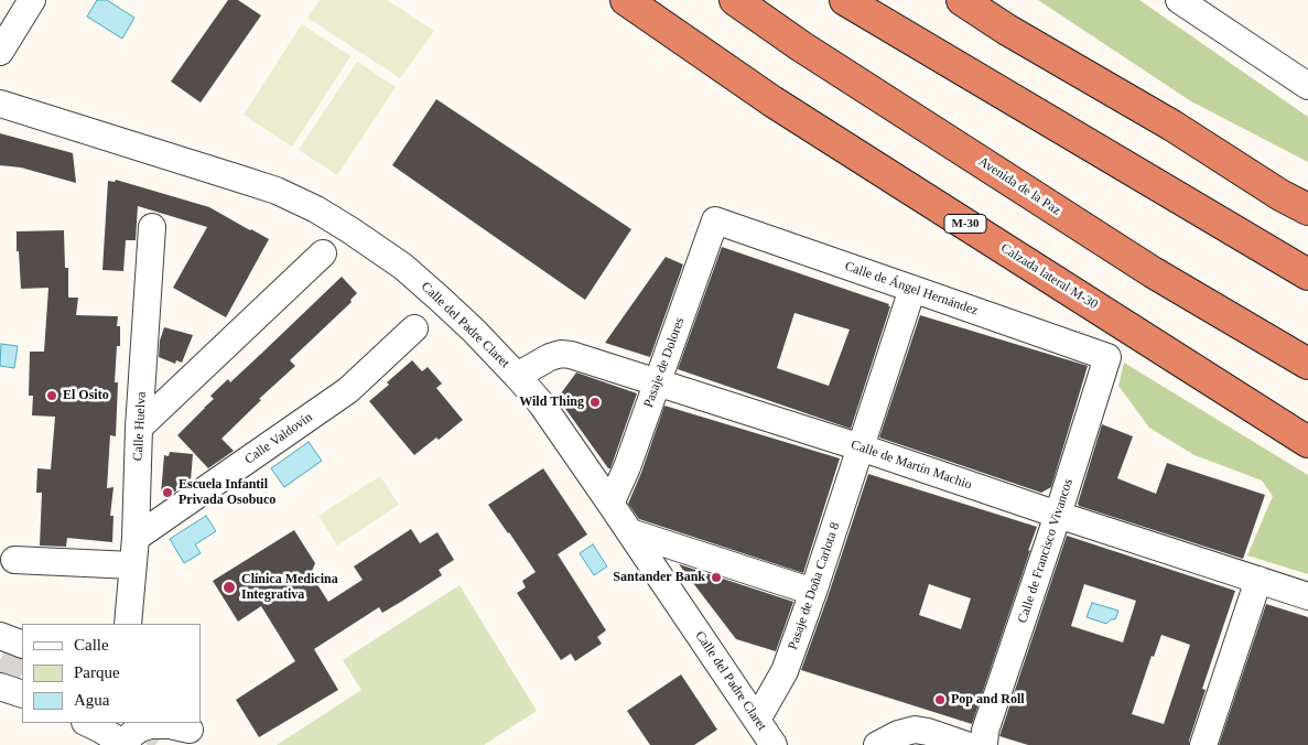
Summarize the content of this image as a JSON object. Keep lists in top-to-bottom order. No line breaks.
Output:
{"streets":{"highway":["Avenida de la Paz","M-30","Calzada lateral M-30"],"street":["Calle de Ángel Hernández","Calle del Padre Claret","Pasaje de Dolores","Calle Huelva","Calle Valdovín","Calle de Martín Machio","Calle de Francisco Vivancos","Pasaje de Doña Carlota 8"]},"crossings":[["Calle de Ángel Hernández","Pasaje de Dolores"],["Calle de Ángel Hernández","Calle de Francisco Vivancos"],["Calle de Ángel Hernández","Pasaje de Doña Carlota 8"],["Calle del Padre Claret","Pasaje de Dolores"],["Calle del Padre Claret","Calle de Martín Machio"],["Calle del Padre Claret","Pasaje de Doña Carlota 8"],["Pasaje de Dolores","Calle de Martín Machio"],["Calle Huelva","Calle Valdovín"],["Calle de Martín Machio","Calle de Francisco Vivancos"],["Calle de Martín Machio","Pasaje de Doña Carlota 8"]],"places":["El Osito","Wild Thing","Escuela Infantil Privada Osobuco","Santander Bank","Clínica Medicina Integrativa","Pop and Roll"],"legend":["Calle","Parque","Agua"]}
